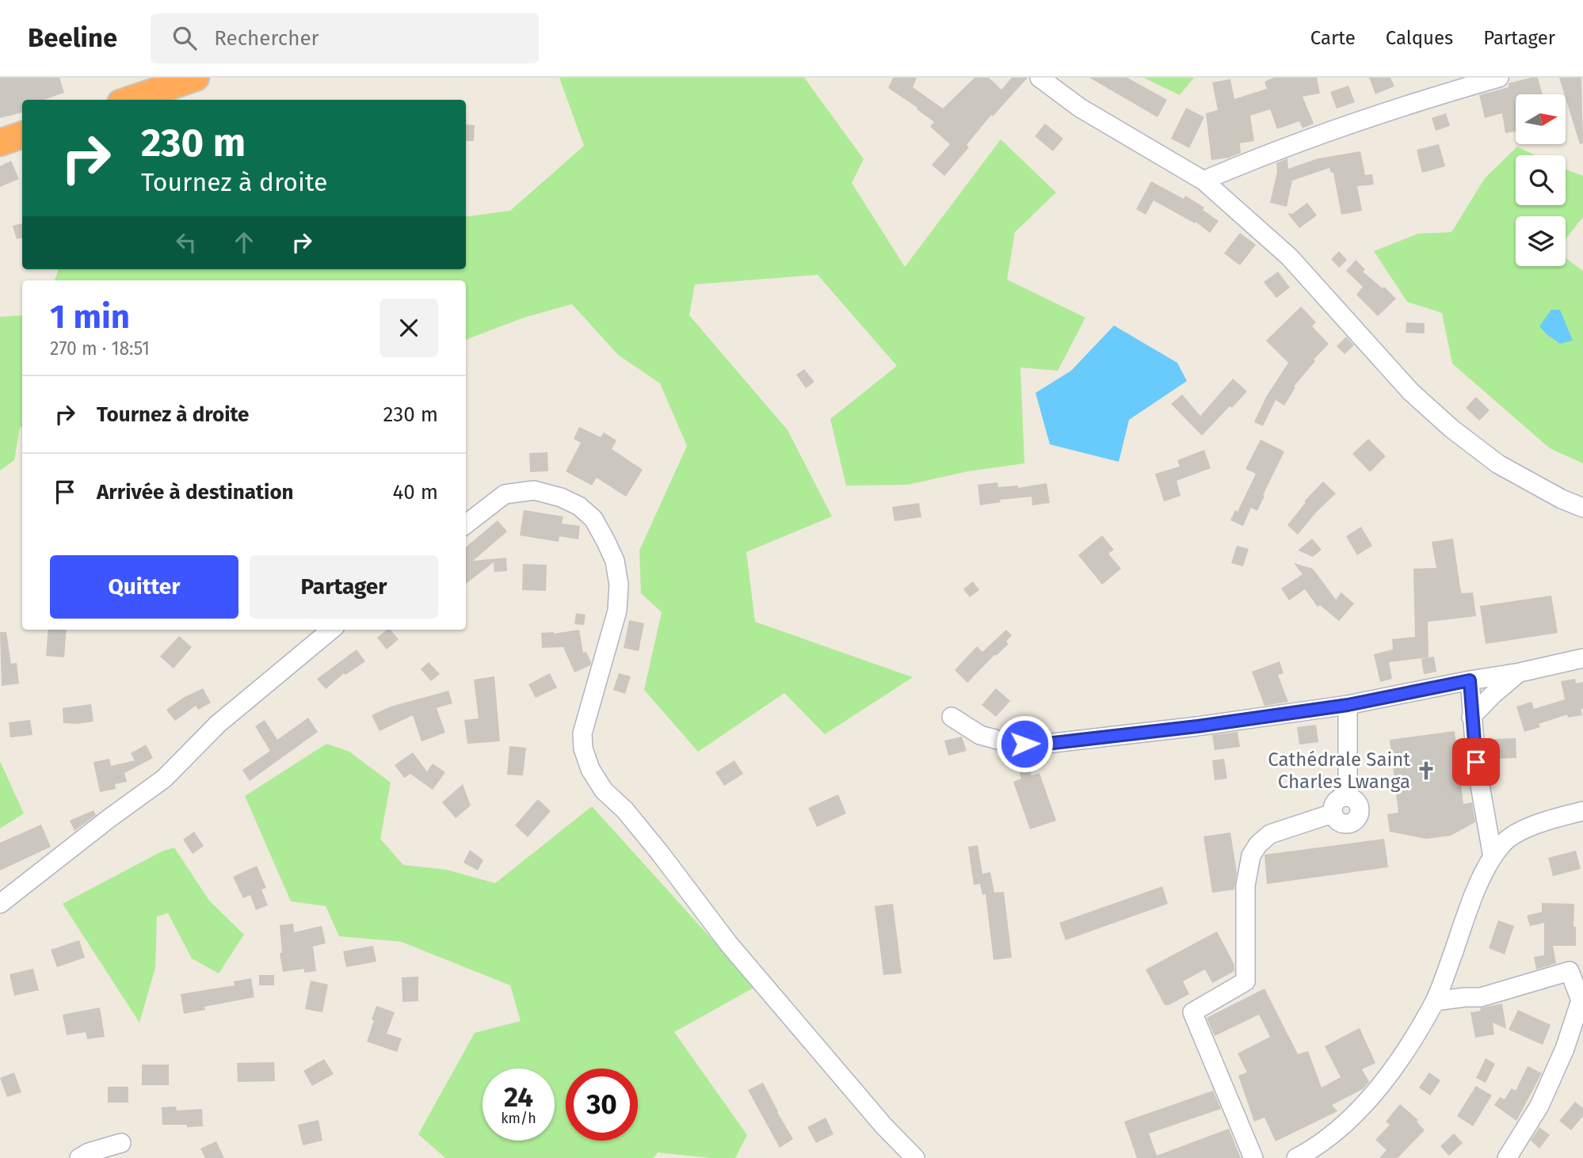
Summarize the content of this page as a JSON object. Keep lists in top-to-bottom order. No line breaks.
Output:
{"places":{"church":["Cathédrale Saint Charles Lwanga"]},"north":"right","page":{"header":"Beeline","search":"Rechercher","nav":["Carte","Calques","Partager"],"turn":["230 m","Tournez à droite"],"heading":["1 min","270 m · 18:51"],"list":[{"name":"Tournez à droite","value":"230 m"},{"name":"Arrivée à destination","value":"40 m"}],"buttons":["Quitter","Partager"],"speed":"24 km/h","limit":"30"}}
